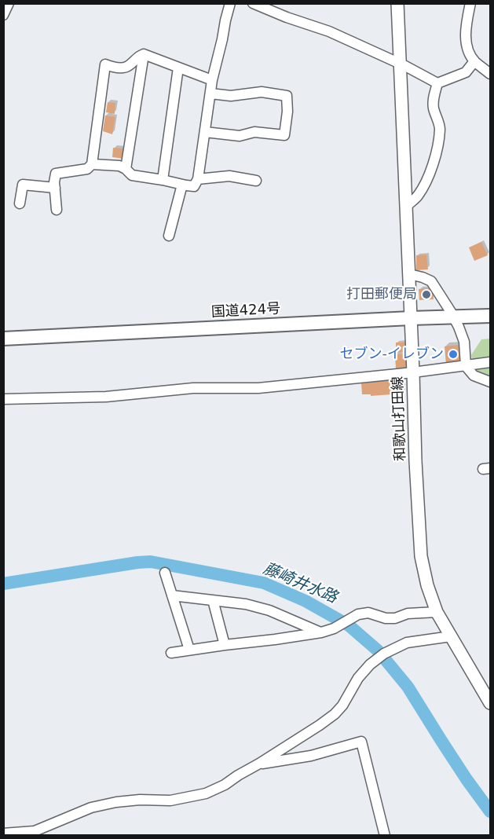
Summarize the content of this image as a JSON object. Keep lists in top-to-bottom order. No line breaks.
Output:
{"streets":{"highway":["国道424号"],"main road":["和歌山打田線"]},"crossings":[["国道424号","和歌山打田線"]],"water":["藤崎井水路"],"places":["打田郵便局","セブン-イレブン"]}
